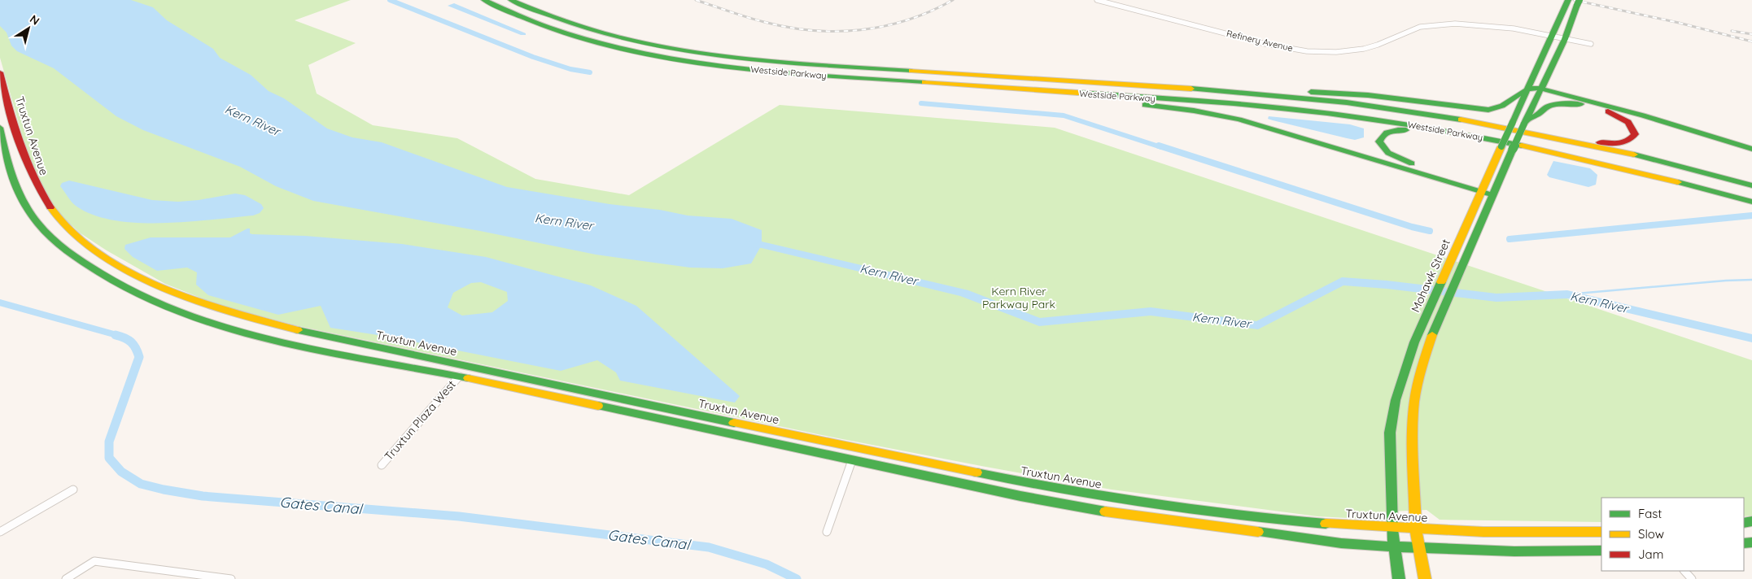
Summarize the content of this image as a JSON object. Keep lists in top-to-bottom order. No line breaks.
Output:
{"streets":{"main road":["Westside Parkway","Truxtun Avenue","Mohawk Street"],"street":["Refinery Avenue","Truxtun Plaza West"]},"crossings":[["Refinery Avenue","Mohawk Street"],["Truxtun Avenue","Mohawk Street"],["Truxtun Avenue","Truxtun Plaza West"]],"water":["Kern River","Gates Canal"],"parks":["Kern River Parkway Park"],"legend":["Fast","Slow","Jam"],"north":"top right"}
